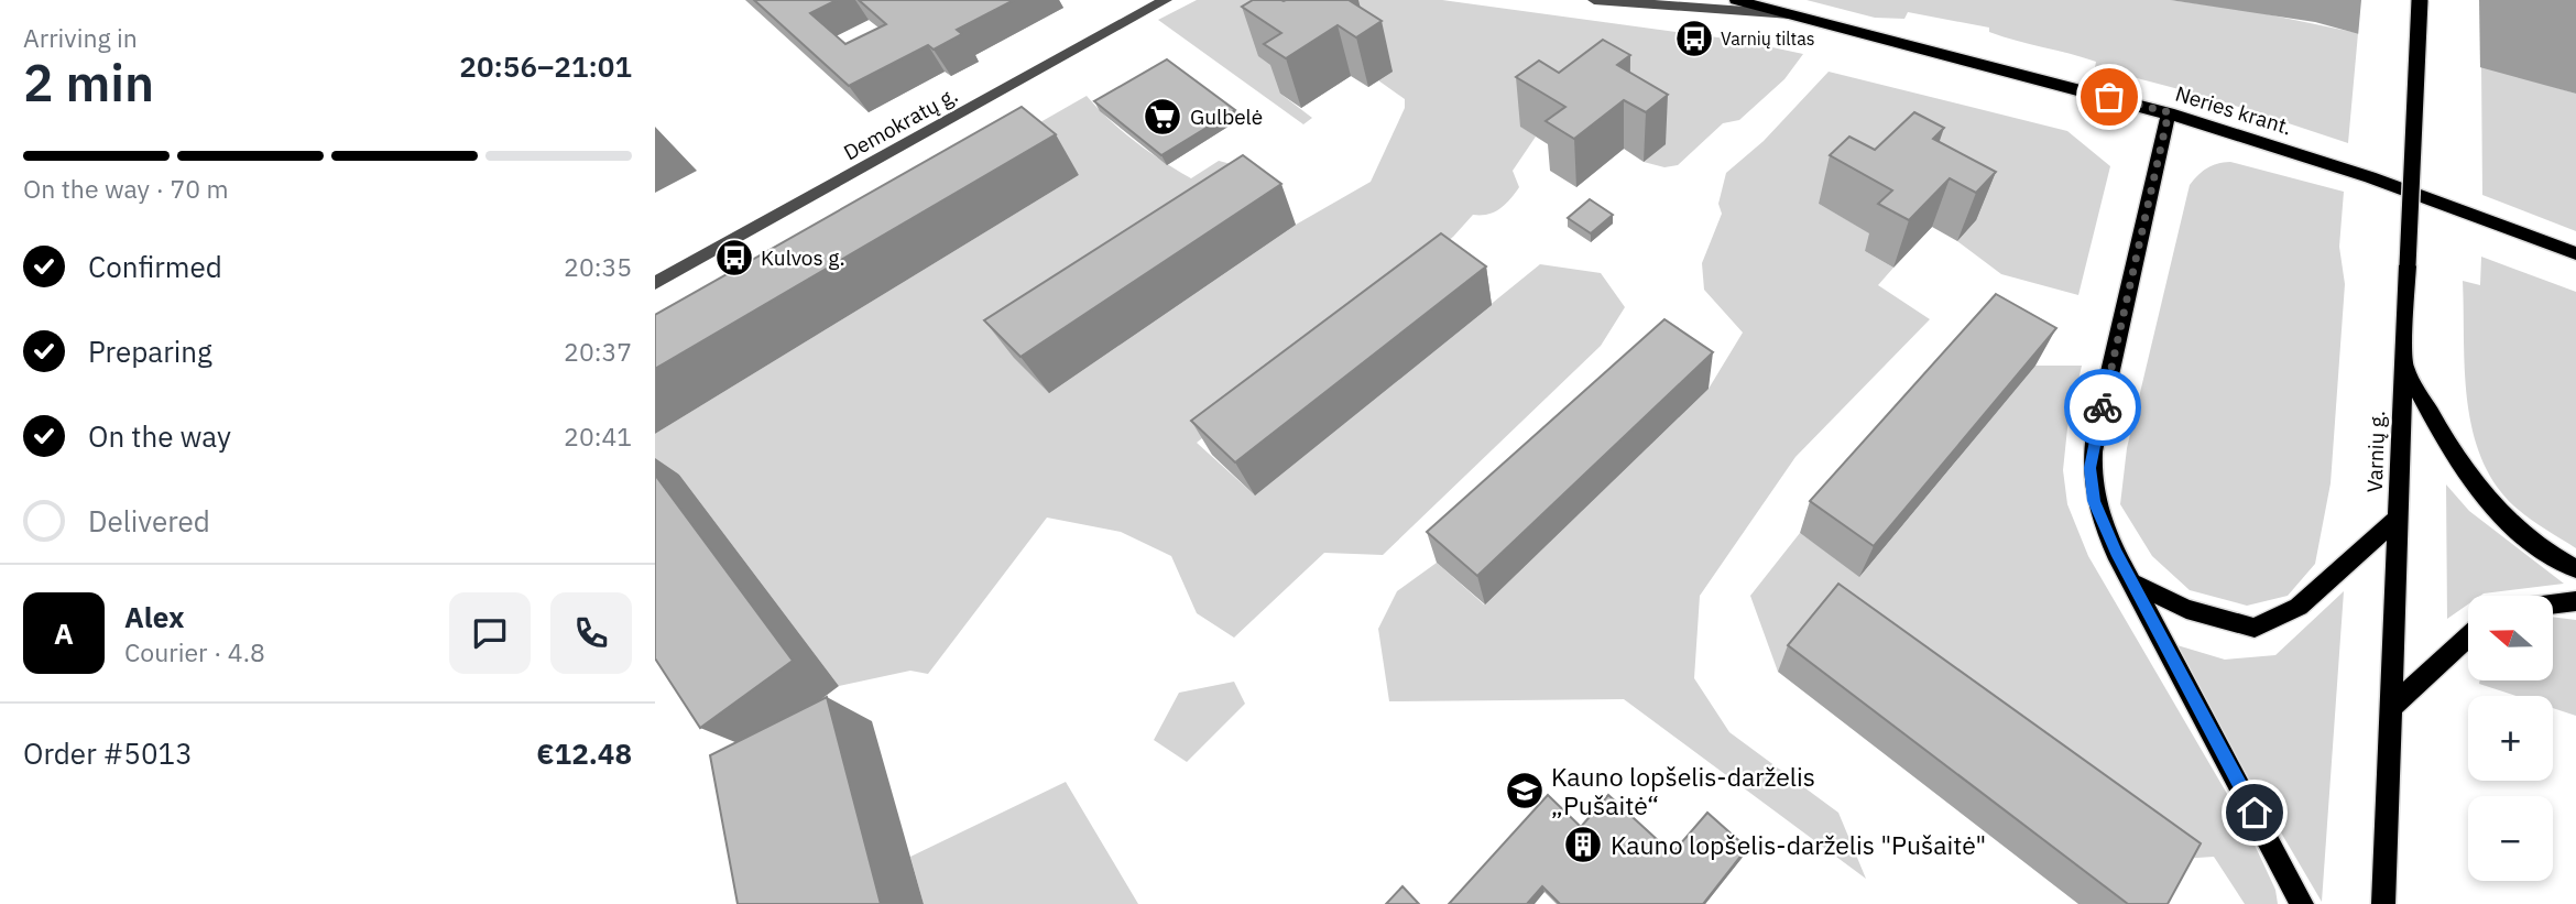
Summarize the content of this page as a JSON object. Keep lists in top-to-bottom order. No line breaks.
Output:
{"streets":{"main road":["Neries krant.","Varnių g."],"street":["Demokratų g."]},"places":{"bus stop":["Varnių tiltas","Kulvos g."],"supermarket":["Gulbelė"],"school or university":["Kauno lopšelis-darželis „Pušaitė“"],"building":["Kauno lopšelis-darželis \"Pušaitė\""]},"north":"left","page":{"heading":["2 min","Arriving in","20:56–21:01"],"panel":["Alex","Courier · 4.8","Order #5013","€12.48"],"bar":"On the way · 70 m","list":[["Confirmed","20:35"],["Preparing","20:37"],["On the way","20:41"],"Delivered"],"round":"A","map_buttons":["+","−"]}}
